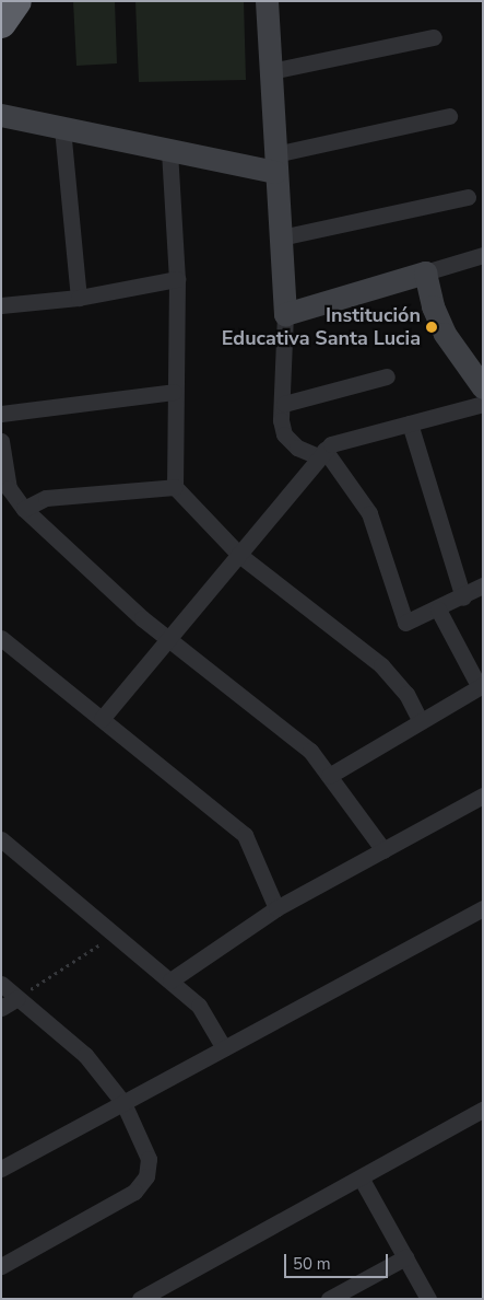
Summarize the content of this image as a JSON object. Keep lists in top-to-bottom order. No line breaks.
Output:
{"places":["Institución Educativa Santa Lucia"],"scale_bar":"50 m"}
